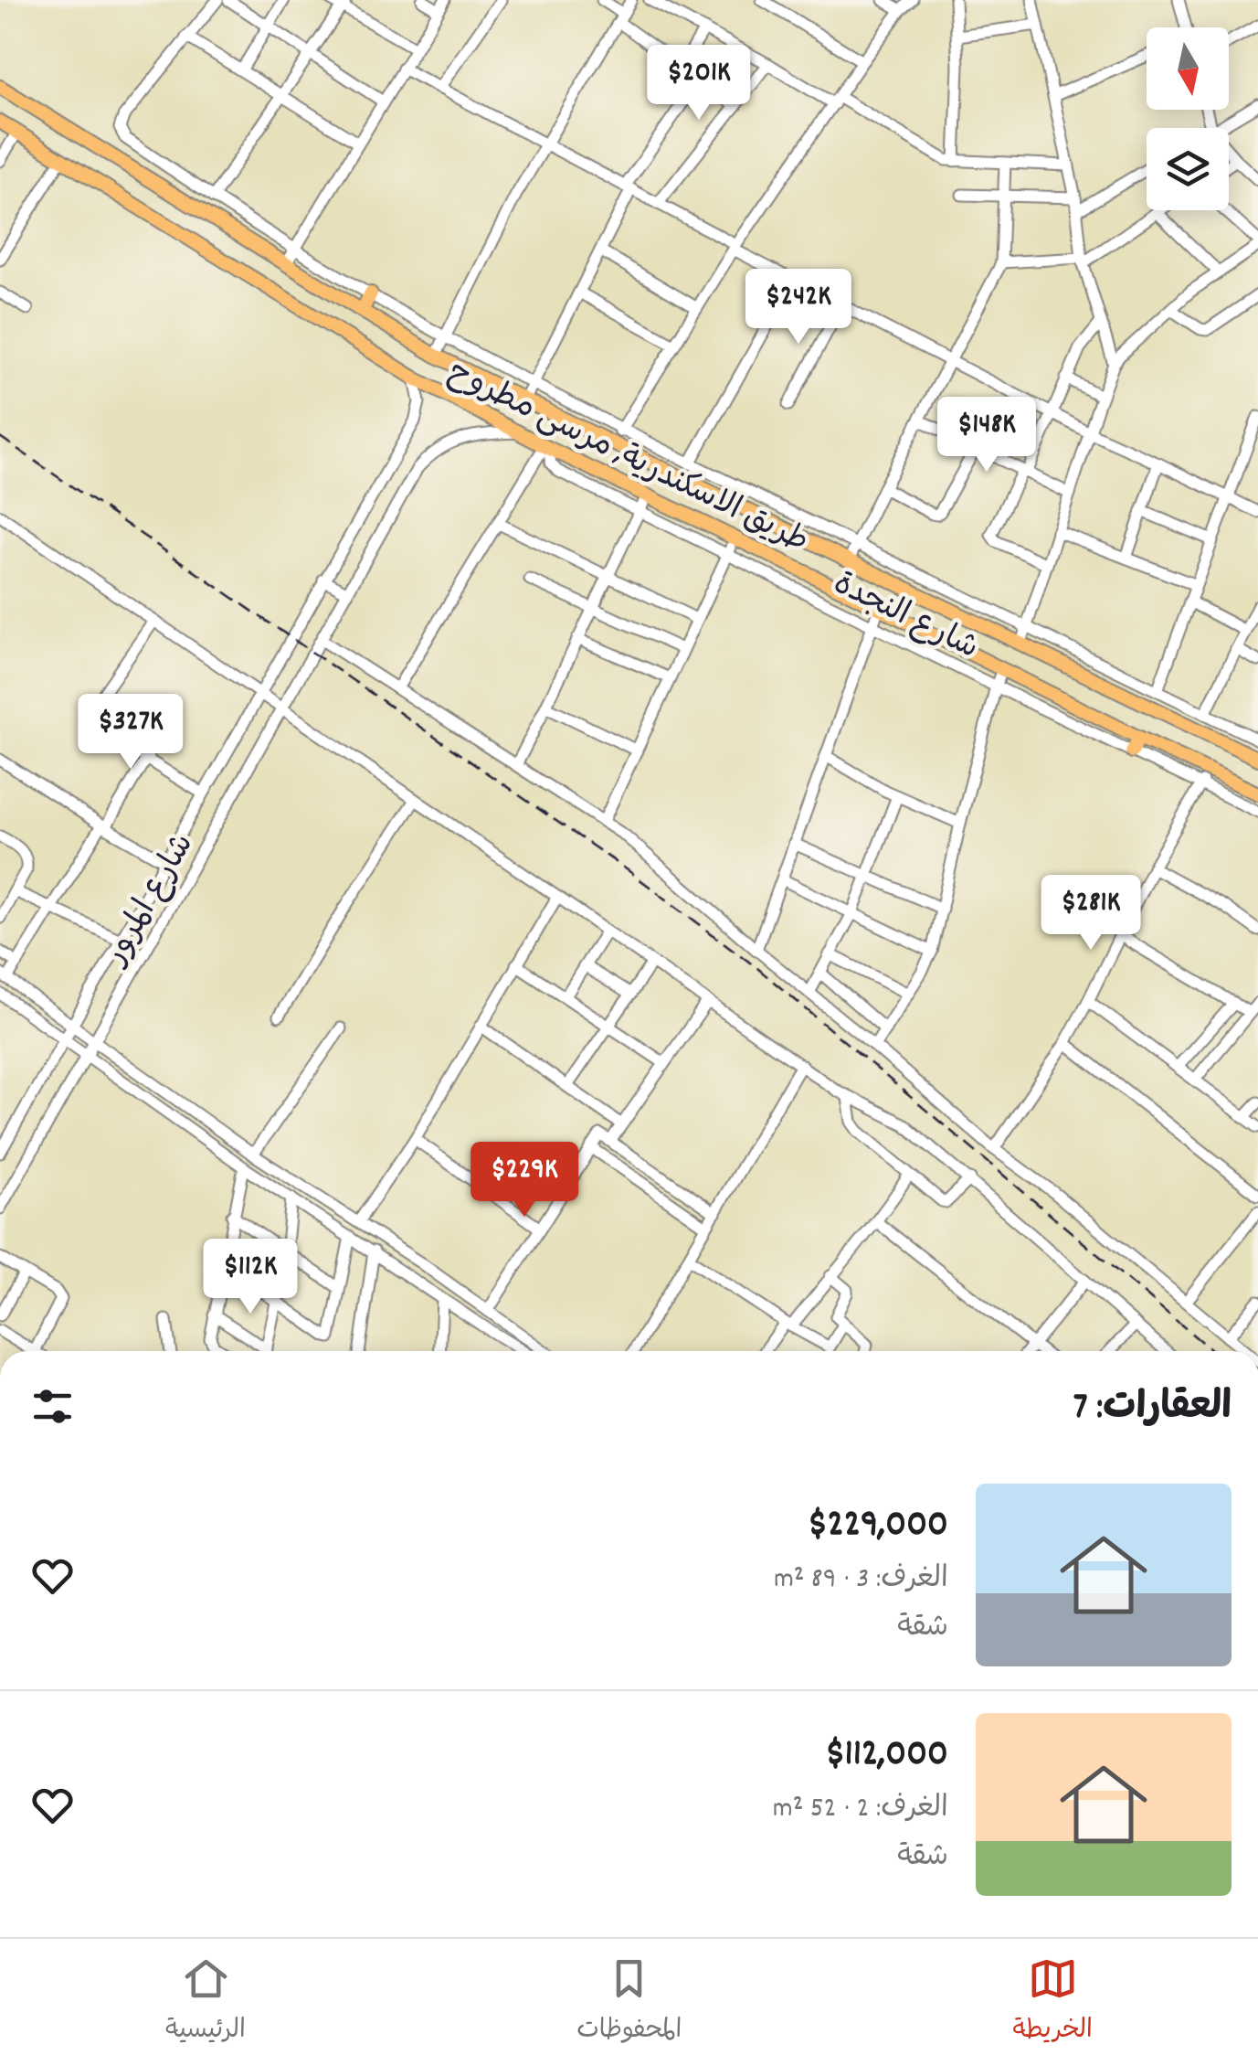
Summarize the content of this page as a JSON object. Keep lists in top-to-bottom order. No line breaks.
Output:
{"streets":{"main road":["طريق الاسكندرية, مرسى مطروح"],"street":["شارع النجدة","شارع المرور"]},"crossings":[["طريق الاسكندرية, مرسى مطروح","شارع النجدة"],["طريق الاسكندرية, مرسى مطروح","شارع المرور"]],"north":"bottom","page":{"price":["$201K","$242K","$148K","$327K","$281K","$229K","$112K"],"heading":"العقارات: 7","list":[{"name":"$229,000","note":"الغرف: 3 · 89 m² · شقة"},{"name":"$112,000","note":"الغرف: 2 · 52 m² · شقة"}],"tabs":["الخريطة","المحفوظات","الرئيسية"]}}
